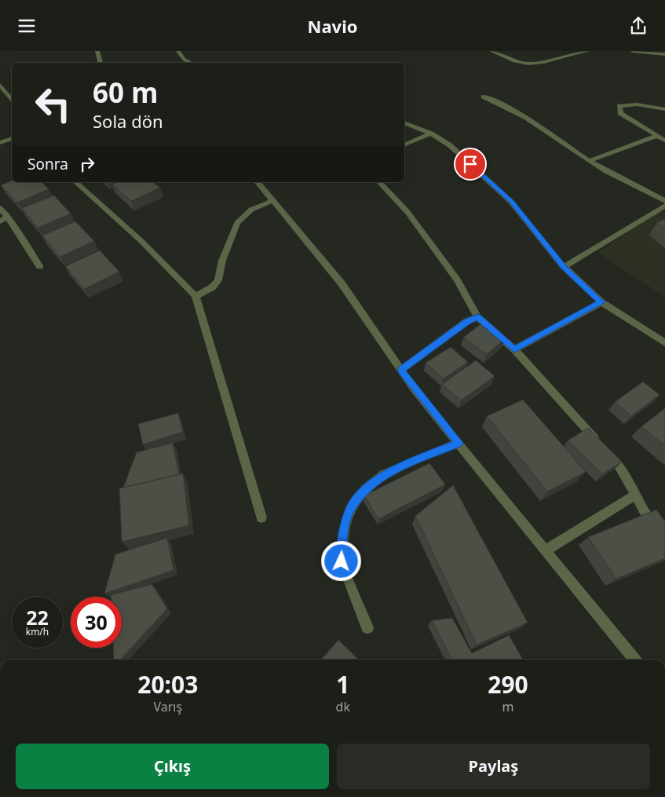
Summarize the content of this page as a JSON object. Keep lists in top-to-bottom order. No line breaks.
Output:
{"page":{"header":"Navio","turn":["60 m","Sola dön"],"then":"Sonra","speed":"22 km/h","limit":"30","eta":["20:03","Varış","1","dk","290","m"],"buttons":["Çıkış","Paylaş"]}}
